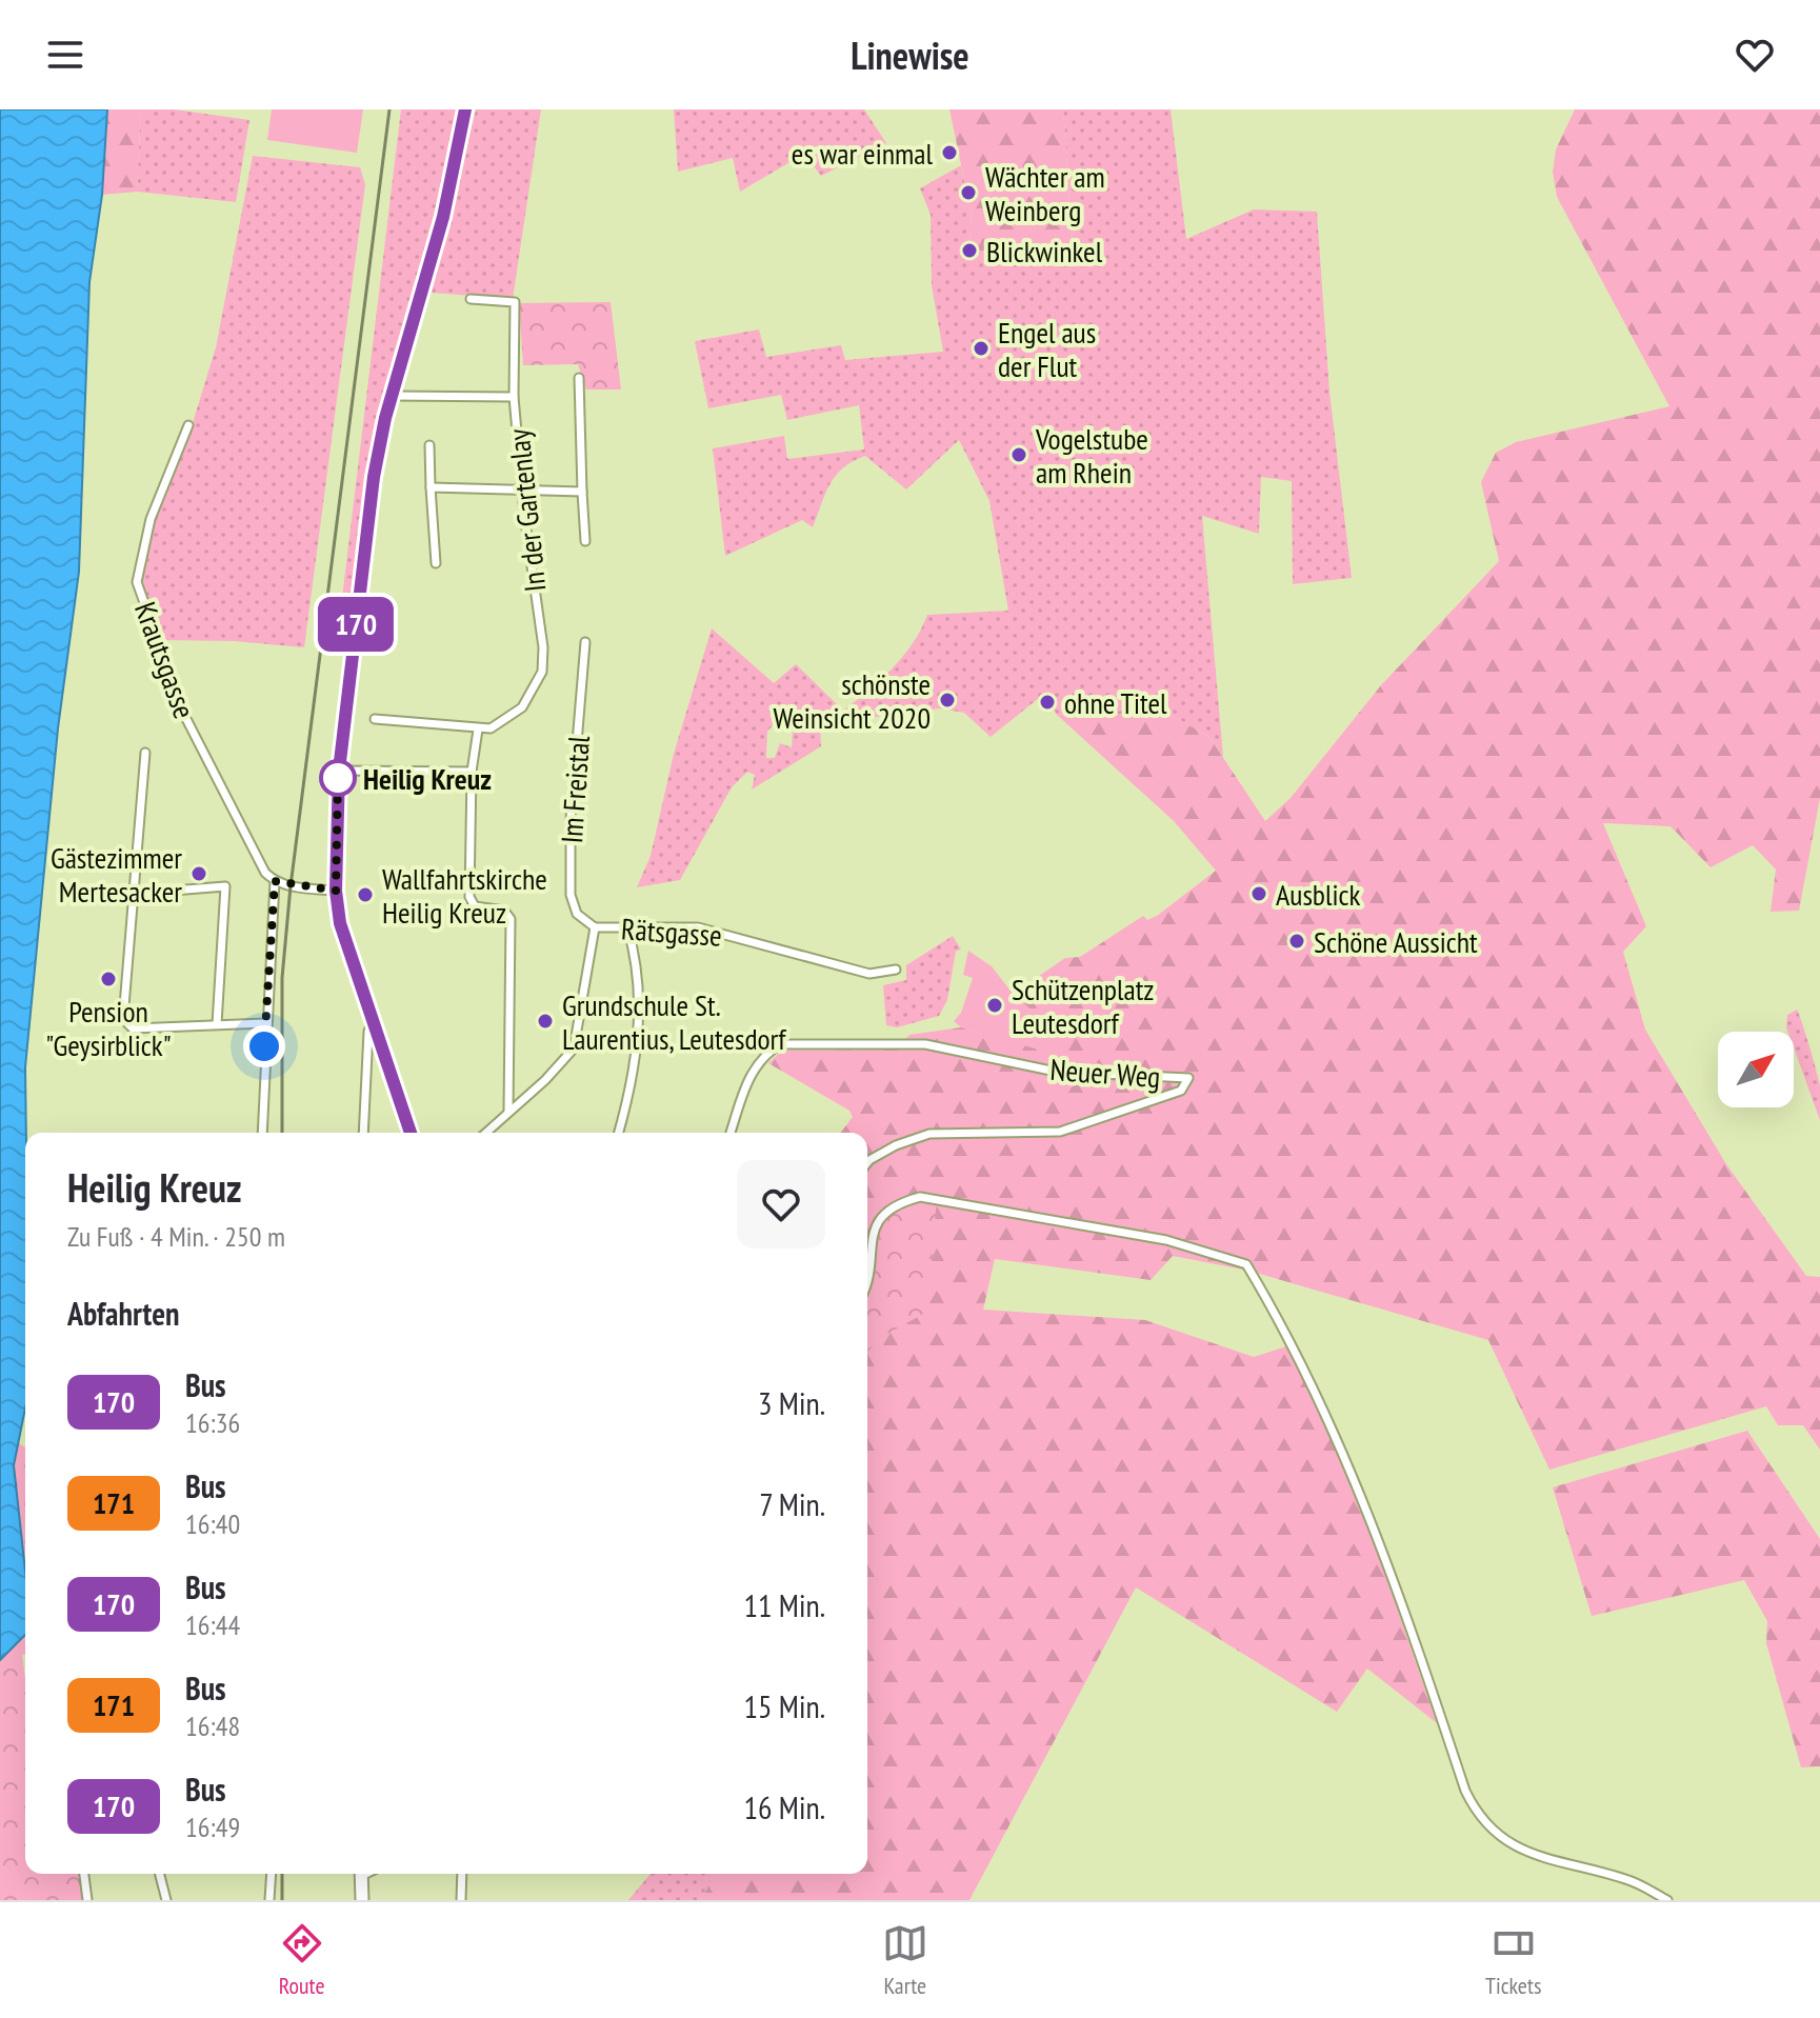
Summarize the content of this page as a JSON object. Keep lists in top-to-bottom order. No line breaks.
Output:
{"streets":{"street":["In der Gartenlay","Krautsgasse","Im Freistal","Rätsgasse","Neuer Weg"]},"crossings":[["Im Freistal","Rätsgasse"]],"places":["es war einmal","Wächter am Weinberg","Blickwinkel","Engel aus der Flut","Vogelstube am Rhein","schönste Weinsicht 2020","ohne Titel","Heilig Kreuz","Gästezimmer Mertesacker","Ausblick","Wallfahrtskirche Heilig Kreuz","Schöne Aussicht","Pension \"Geysirblick\"","Schützenplatz Leutesdorf","Grundschule St. Laurentius, Leutesdorf"],"lines":["bus line 170"],"north":"top right","page":{"header":"Linewise","on_map":"170","heading":[["Heilig Kreuz","Zu Fuß · 4 Min. · 250 m"],"Abfahrten"],"list":[{"mark":"170","name":"Bus","note":"16:36","value":"3 Min."},{"mark":"171","name":"Bus","note":"16:40","value":"7 Min."},{"mark":"170","name":"Bus","note":"16:44","value":"11 Min."},{"mark":"171","name":"Bus","note":"16:48","value":"15 Min."},{"mark":"170","name":"Bus","note":"16:49","value":"16 Min."}],"tabs":["Route","Karte","Tickets"]}}
